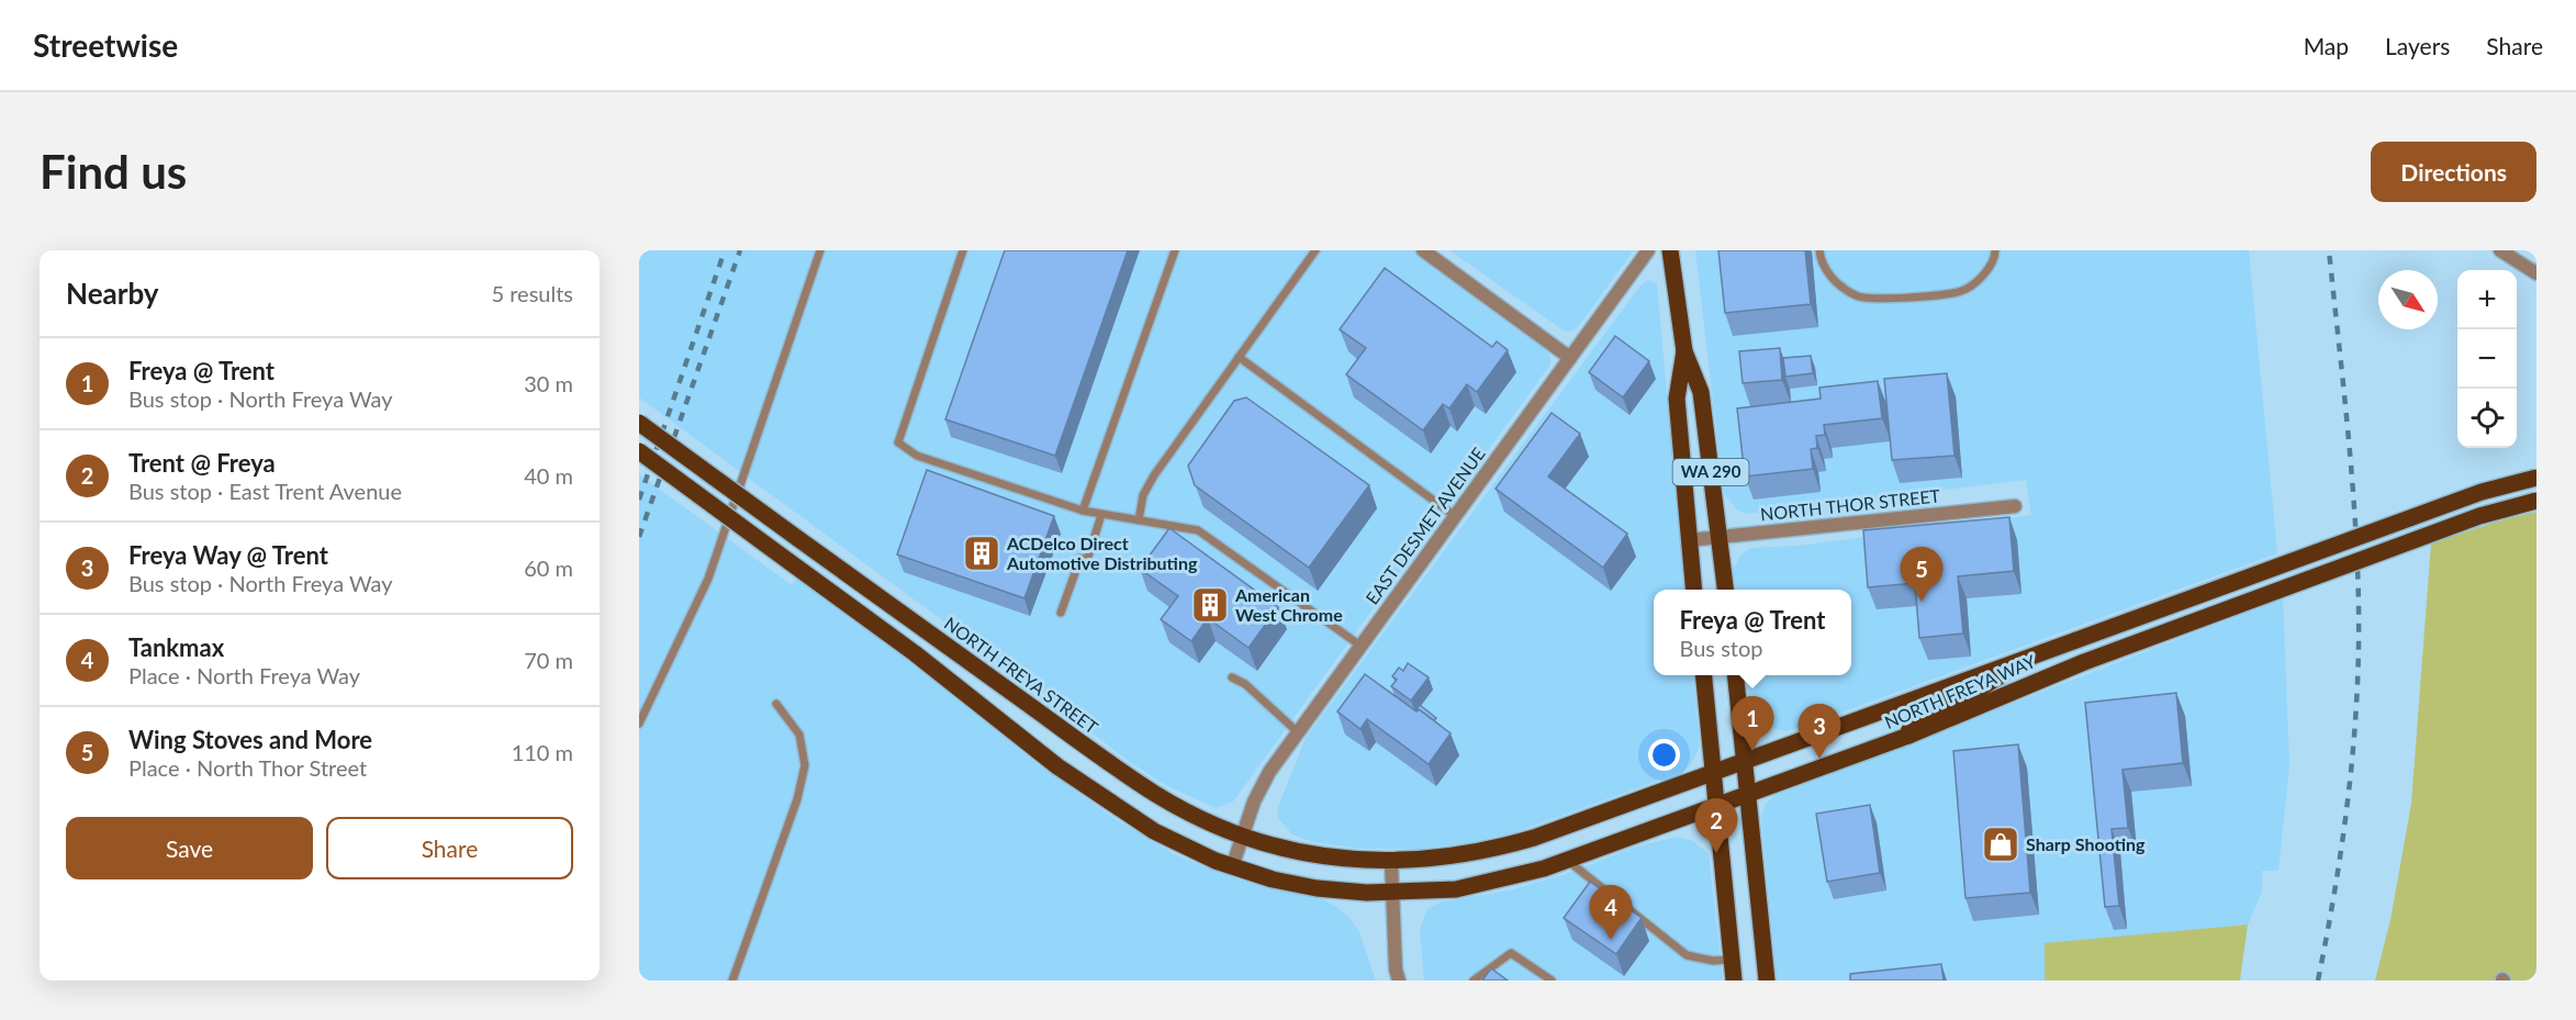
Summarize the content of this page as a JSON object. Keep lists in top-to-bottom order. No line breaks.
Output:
{"streets":{"main road":["WA 290","NORTH FREYA STREET","NORTH FREYA WAY"],"street":["NORTH THOR STREET","EAST DESMET AVENUE"]},"crossings":[["WA 290","NORTH THOR STREET"],["EAST DESMET AVENUE","NORTH FREYA STREET"],["NORTH FREYA STREET","NORTH FREYA WAY"]],"places":{"building":["ACDelco Direct Automotive Distributing","American West Chrome"],"shop":["Sharp Shooting"]},"north":"bottom right","page":{"header":"Streetwise","nav":["Map","Layers","Share"],"buttons":["Directions",["Save","Share"]],"title":"Find us","heading":["Nearby","5 results"],"map_buttons":["+","−"],"list":[{"mark":"1","name":"Freya @ Trent","note":"Bus stop · North Freya Way","value":"30 m"},{"mark":"2","name":"Trent @ Freya","note":"Bus stop · East Trent Avenue","value":"40 m"},{"mark":"3","name":"Freya Way @ Trent","note":"Bus stop · North Freya Way","value":"60 m"},{"mark":"4","name":"Tankmax","note":"Place · North Freya Way","value":"70 m"},{"mark":"5","name":"Wing Stoves and More","note":"Place · North Thor Street","value":"110 m"}],"pins":["5","1","3","2","4"],"popup":["Freya @ Trent","Bus stop"]}}
